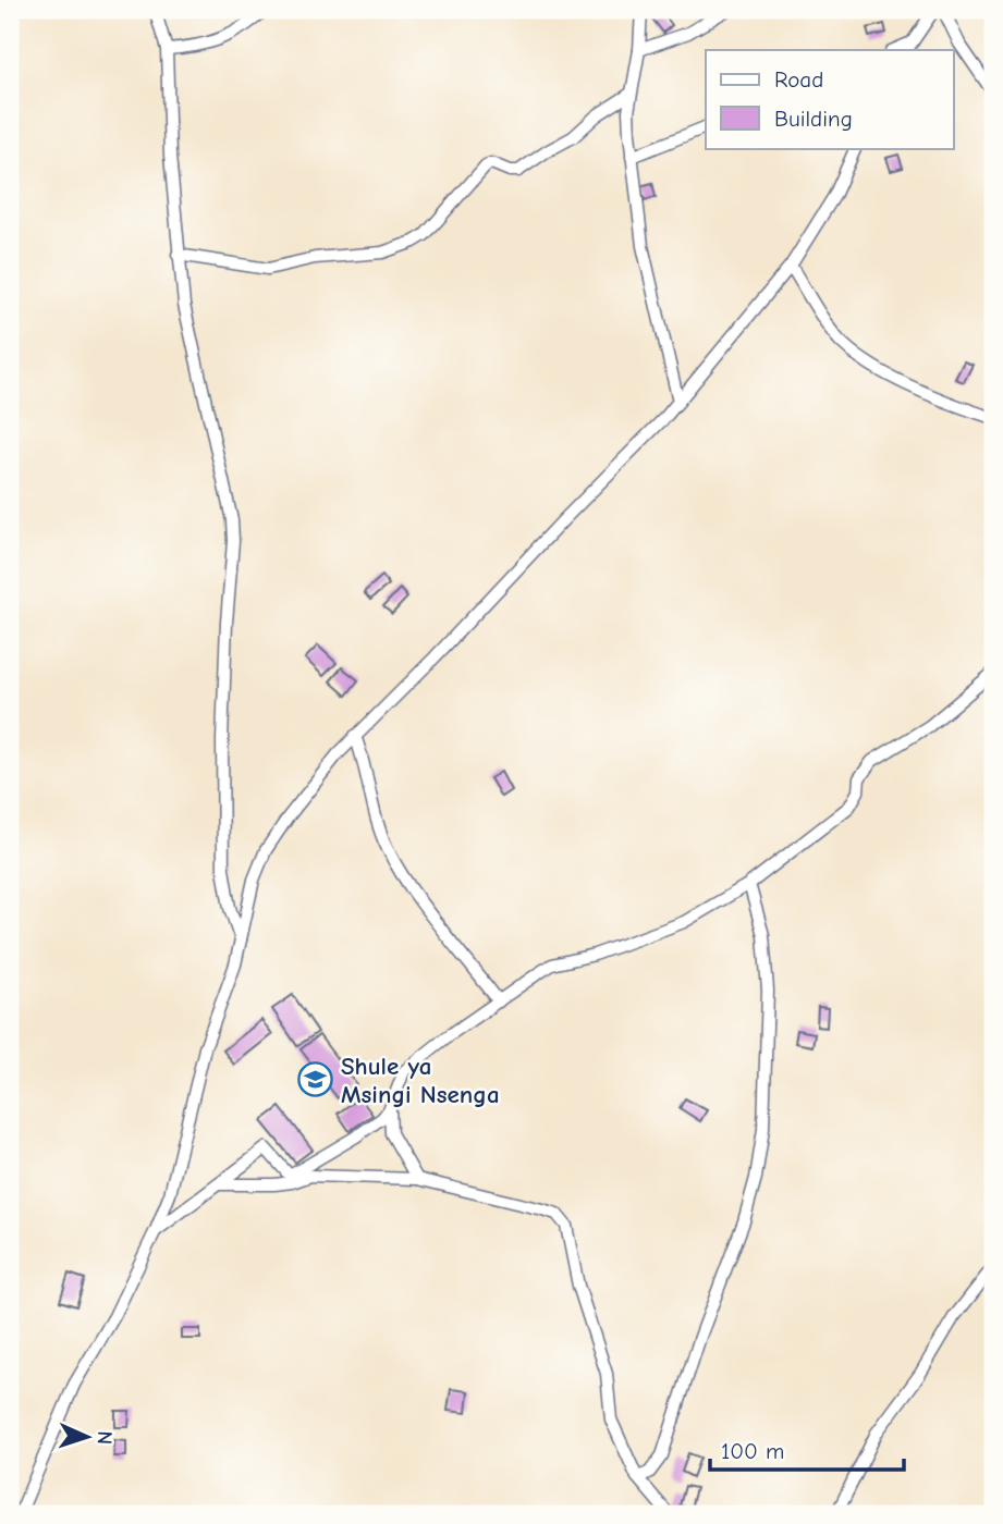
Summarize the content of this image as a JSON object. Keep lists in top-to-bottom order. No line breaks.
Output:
{"places":{"school or university":["Shule ya Msingi Nsenga"]},"legend":["Road","Building"],"scale_bar":"100 m","north":"right"}
